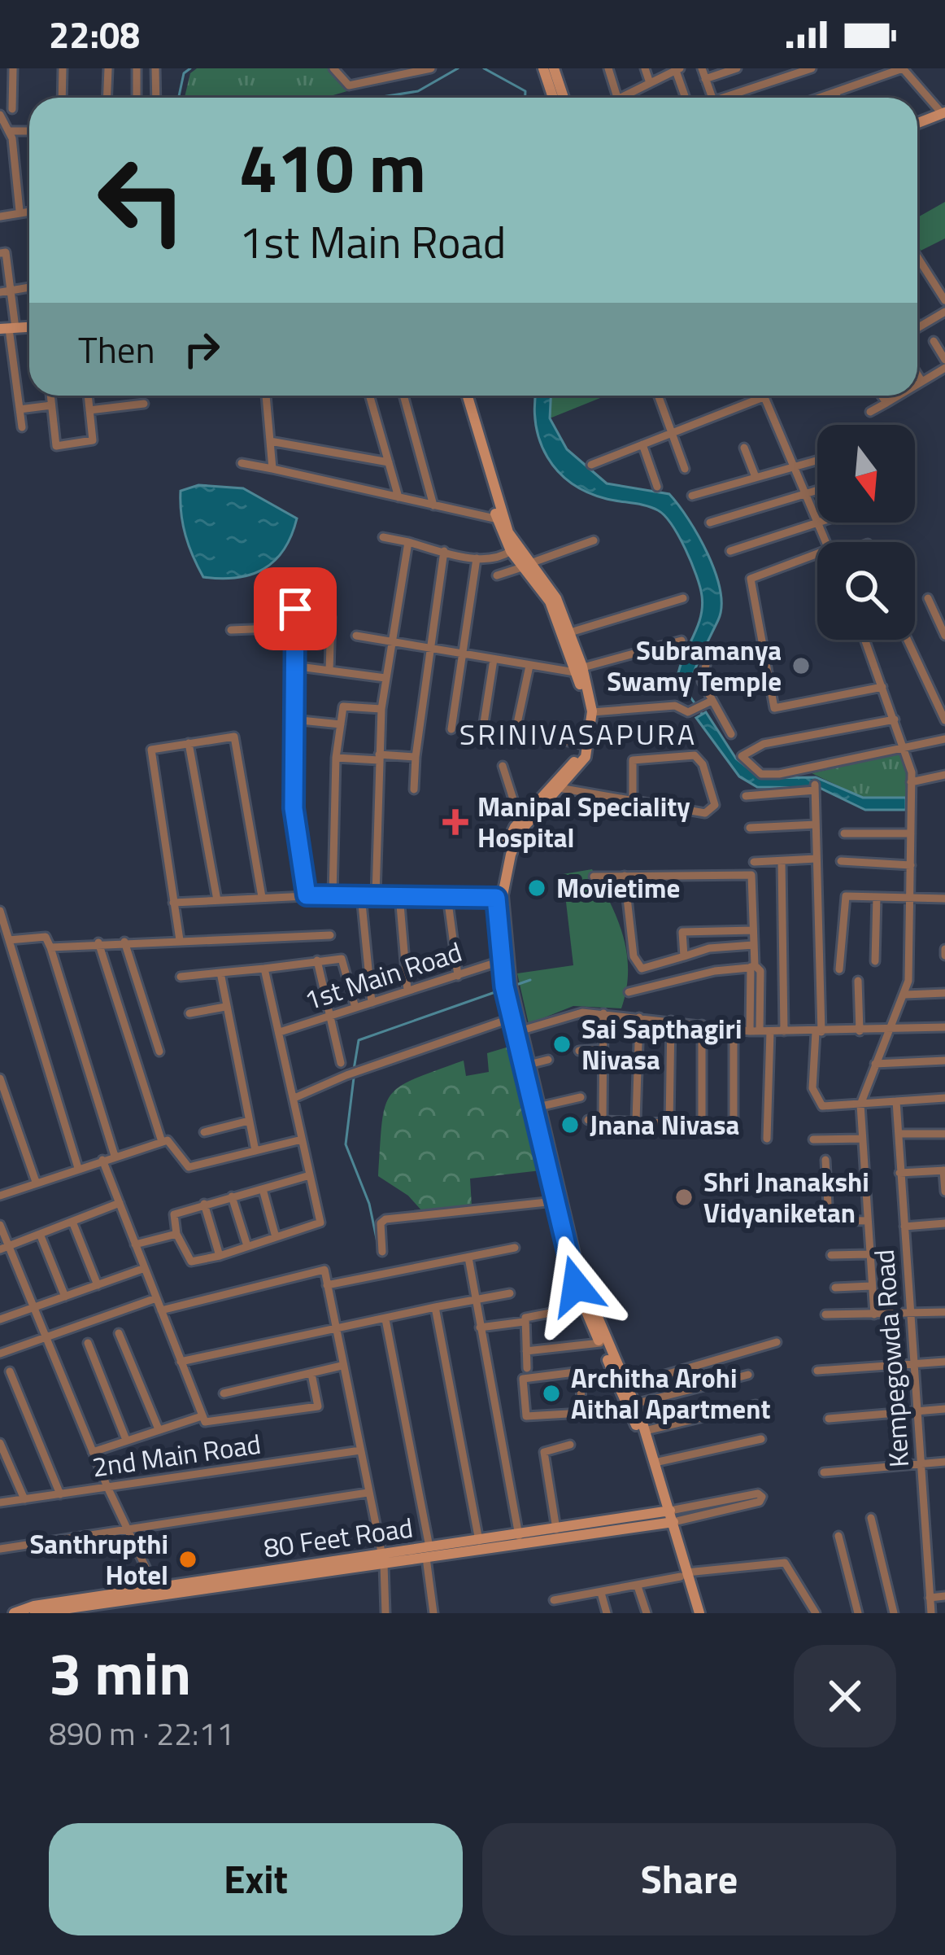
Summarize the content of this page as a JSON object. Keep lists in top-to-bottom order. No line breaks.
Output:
{"streets":{"main road":["80 Feet Road"],"street":["1st Main Road","Kempegowda Road","2nd Main Road"]},"districts":["SRINIVASAPURA"],"places":{"other":["Subramanya Swamy Temple","Movietime","Sai Sapthagiri Nivasa","Jnana Nivasa","Shri Jnanakshi Vidyaniketan","Architha Arohi Aithal Apartment","Santhrupthi Hotel"],"health":["Manipal Speciality Hospital"]},"north":"bottom","page":{"status":"22:08","turn":["410 m","1st Main Road"],"then":"Then","heading":["3 min","890 m · 22:11"],"buttons":["Exit","Share"]}}
